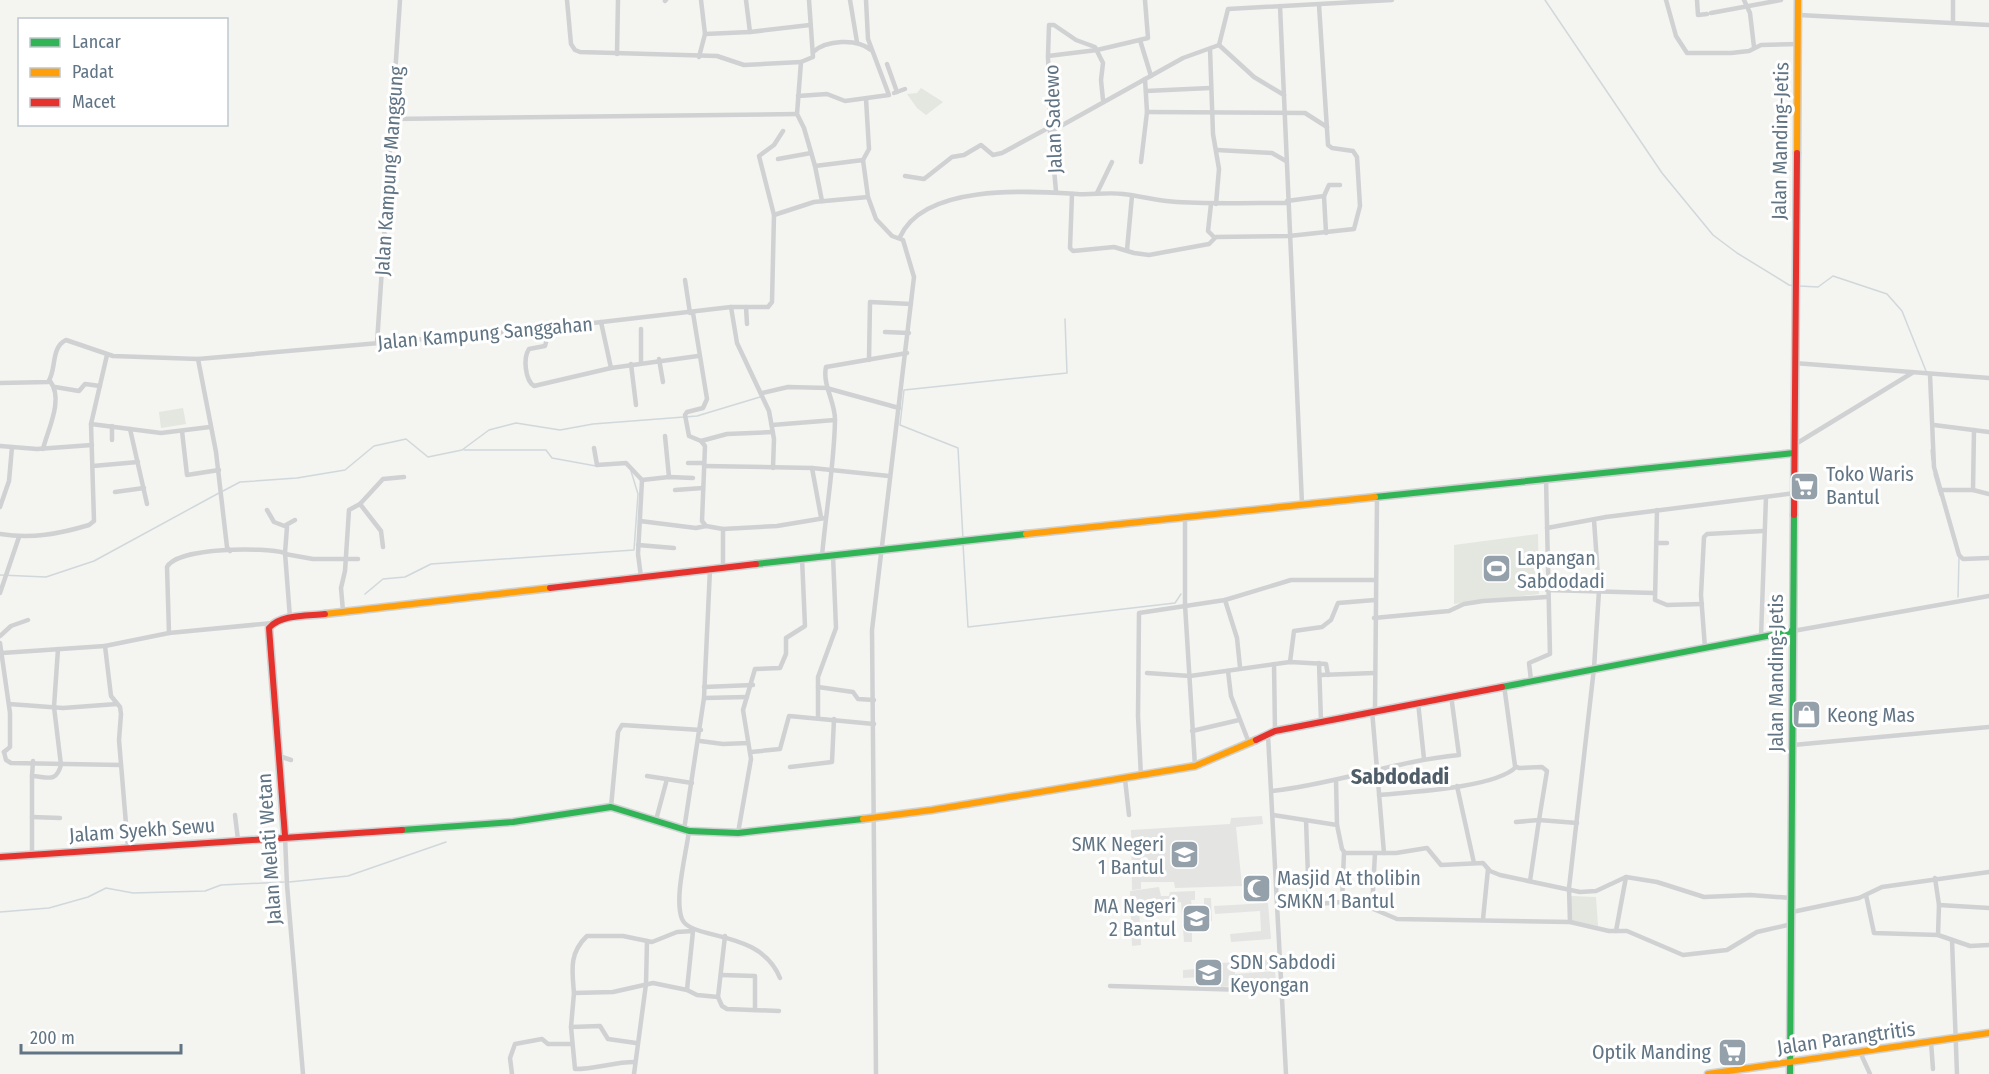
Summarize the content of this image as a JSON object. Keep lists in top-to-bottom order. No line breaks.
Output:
{"streets":{"street":["Jalan Sadewo","Jalan Manding-Jetis","Jalan Kampung Manggung","Jalan Kampung Sanggahan","Jalam Syekh Sewu","Jalan Melati Wetan","Jalan Parangtritis"]},"crossings":[["Jalan Manding-Jetis","Jalan Parangtritis"],["Jalan Kampung Manggung","Jalan Kampung Sanggahan"],["Jalam Syekh Sewu","Jalan Melati Wetan"]],"districts":["Sabdodadi"],"places":{"supermarket":["Toko Waris Bantul","Optik Manding"],"sports":["Lapangan Sabdodadi"],"shop":["Keong Mas"],"school or university":["SMK Negeri 1 Bantul","MA Negeri 2 Bantul","SDN Sabdodi Keyongan"],"mosque":["Masjid At tholibin SMKN 1 Bantul"]},"legend":["Lancar","Padat","Macet"],"scale_bar":"200 m"}
